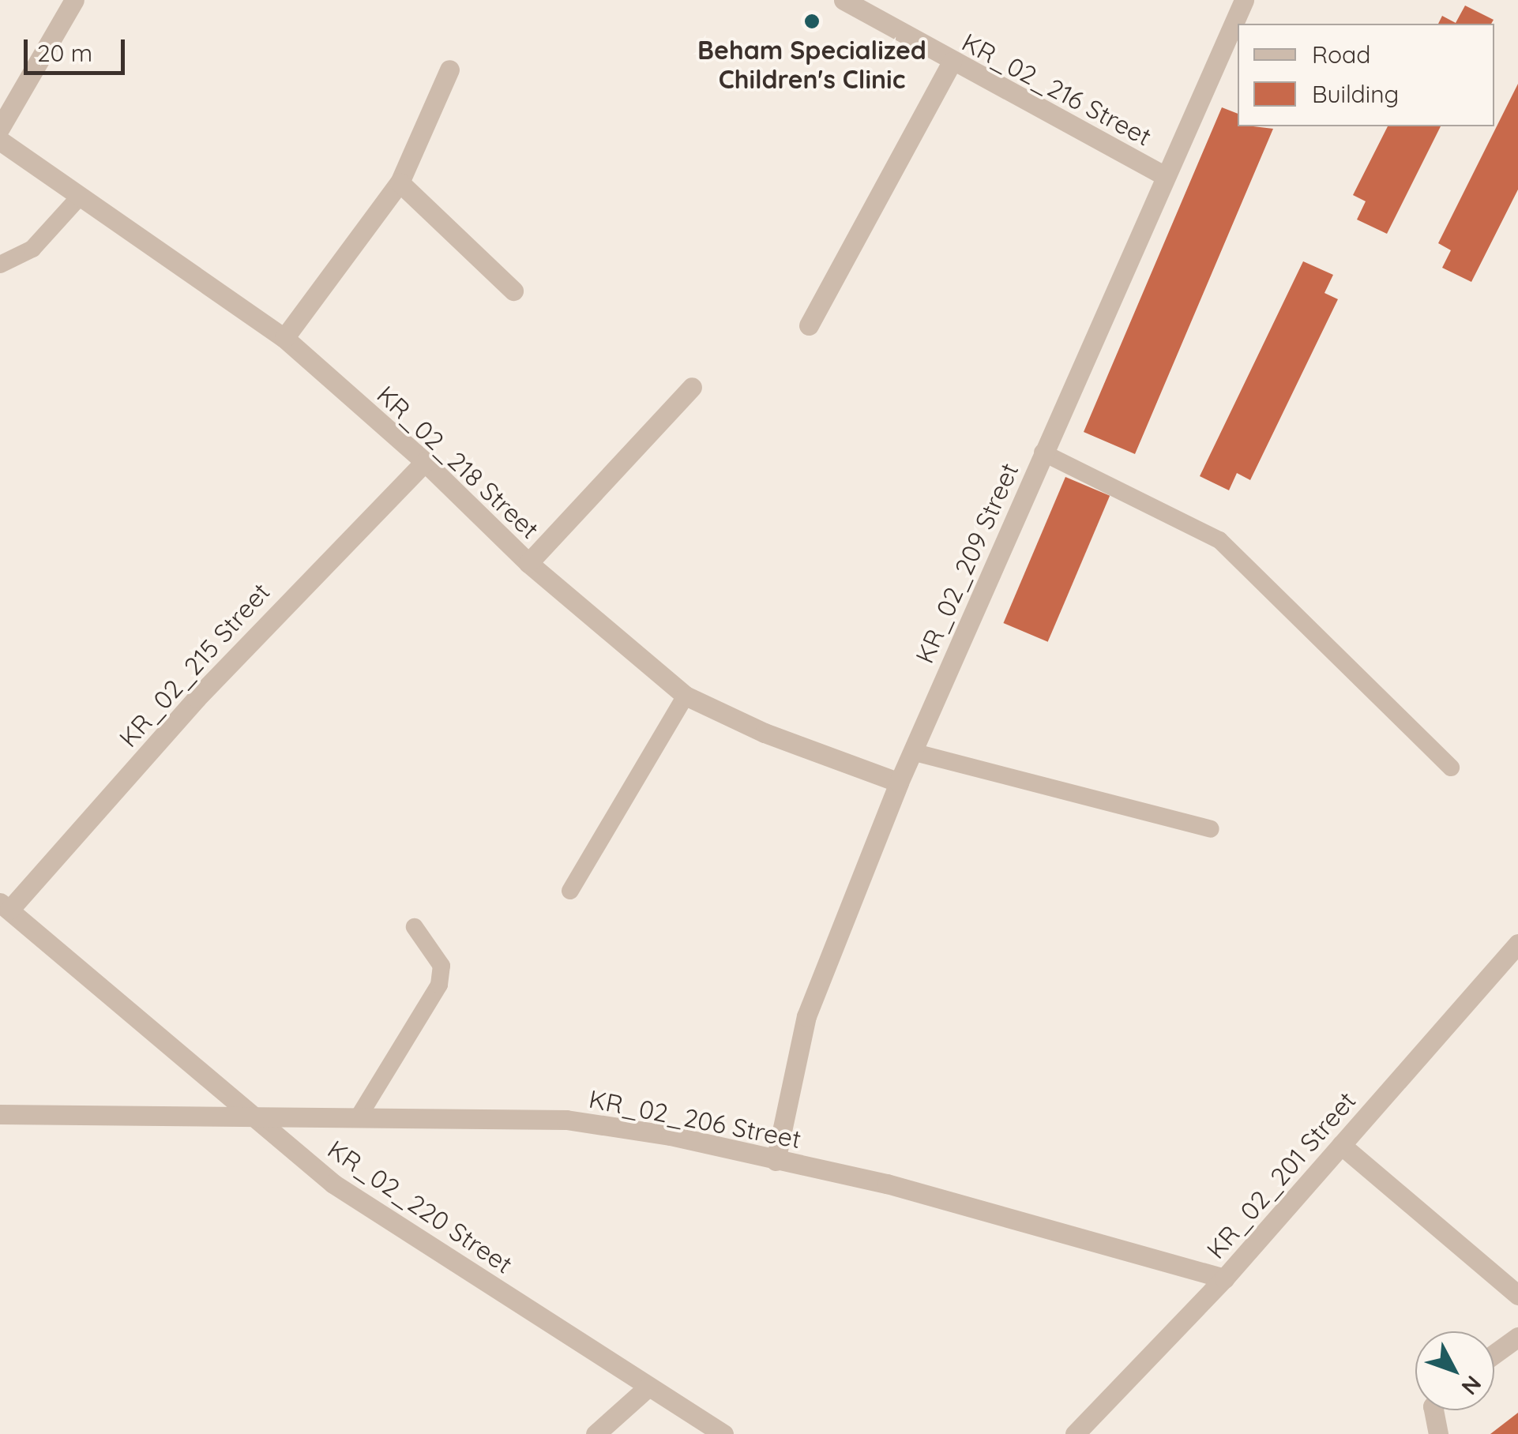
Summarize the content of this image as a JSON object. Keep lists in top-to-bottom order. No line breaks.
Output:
{"streets":{"street":["KR_02_216 Street","KR_02_218 Street","KR_02_209 Street","KR_02_215 Street","KR_02_206 Street","KR_02_201 Street","KR_02_220 Street"]},"crossings":[["KR_02_216 Street","KR_02_209 Street"],["KR_02_218 Street","KR_02_209 Street"],["KR_02_218 Street","KR_02_215 Street"],["KR_02_209 Street","KR_02_206 Street"],["KR_02_215 Street","KR_02_220 Street"],["KR_02_206 Street","KR_02_201 Street"],["KR_02_206 Street","KR_02_220 Street"]],"places":["Beham Specialized Children's Clinic"],"legend":["Road","Building"],"scale_bar":"20 m","north":"bottom right"}
